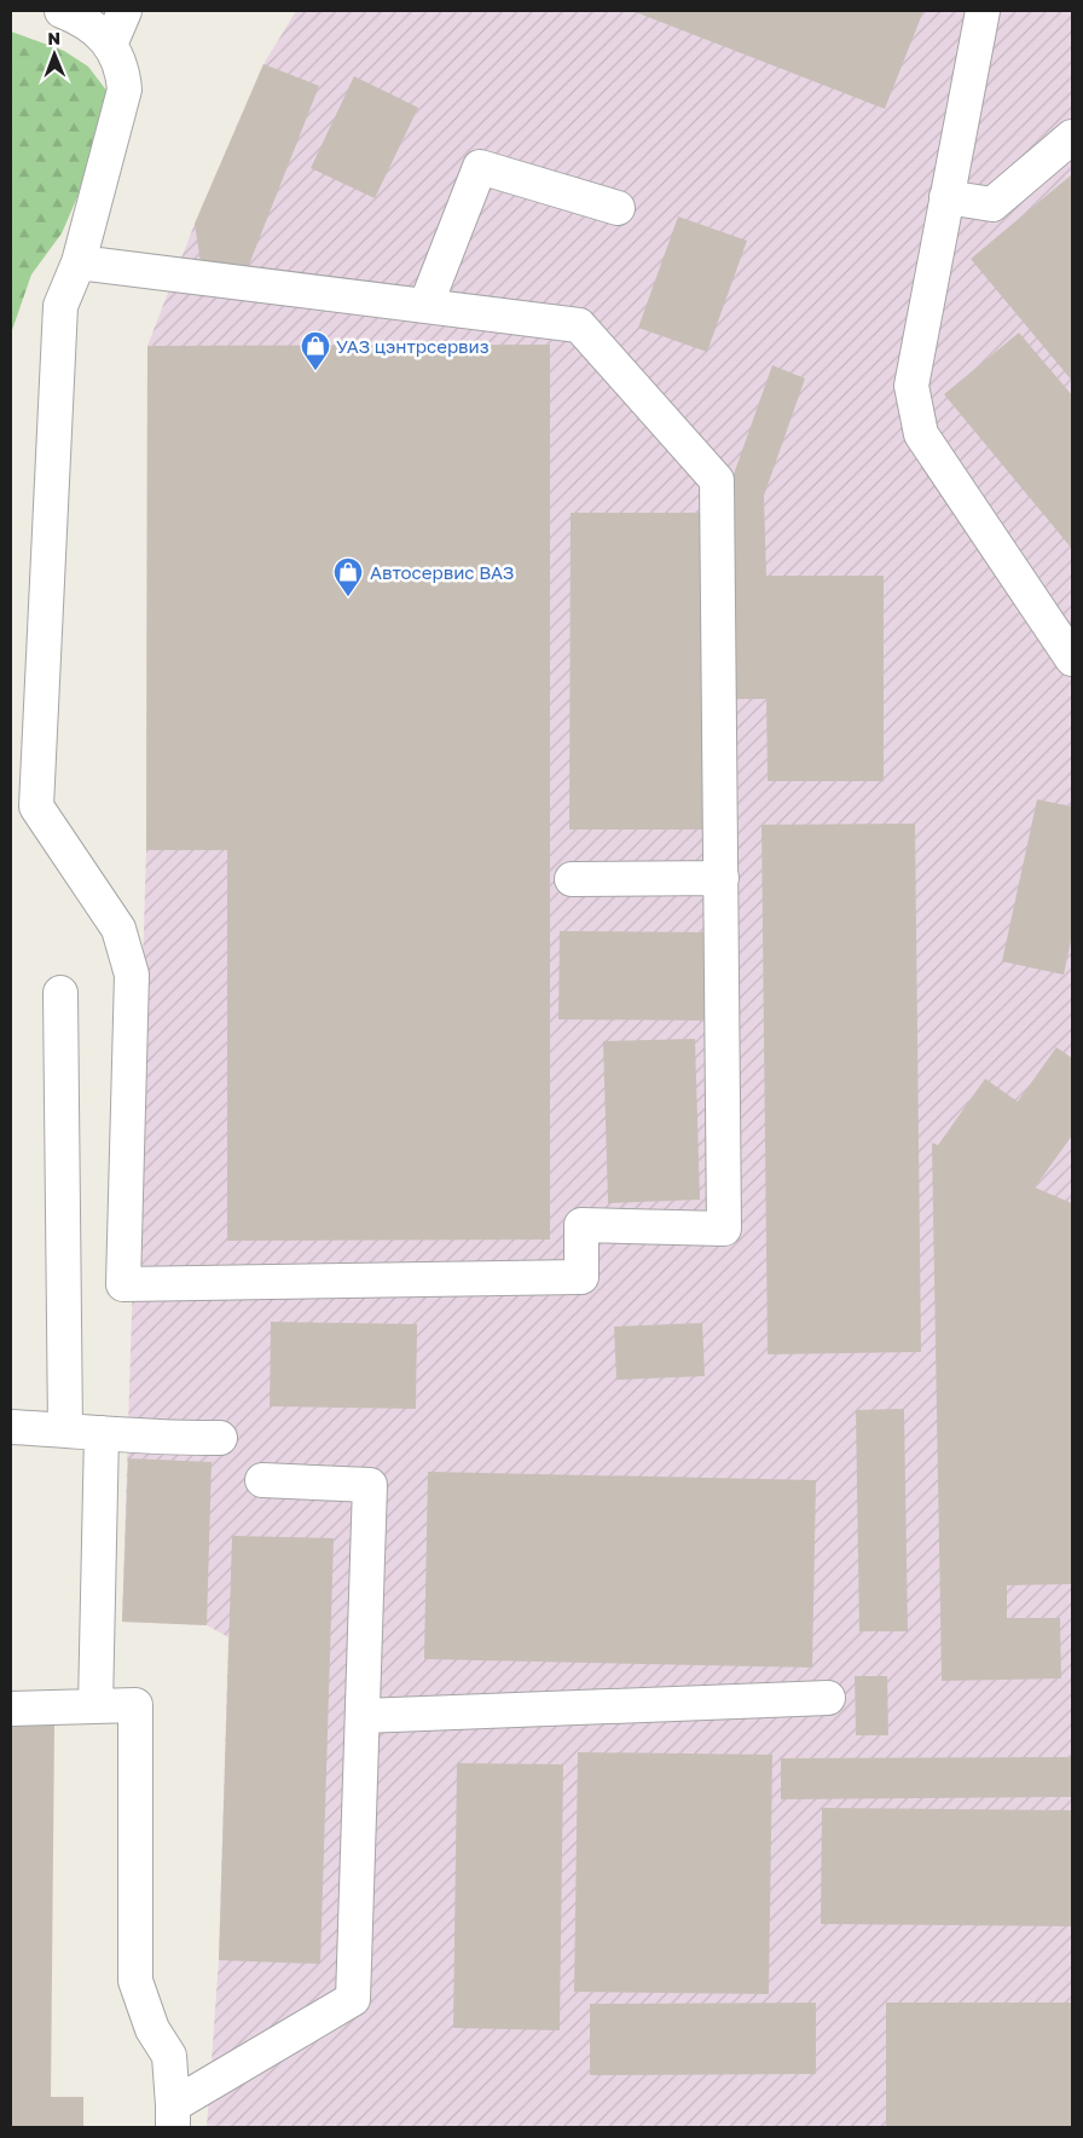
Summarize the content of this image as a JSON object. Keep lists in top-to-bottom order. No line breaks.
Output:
{"places":{"shop":["УАЗ цэнтрсервиз","Автосервис ВАЗ"]},"north":"top"}
